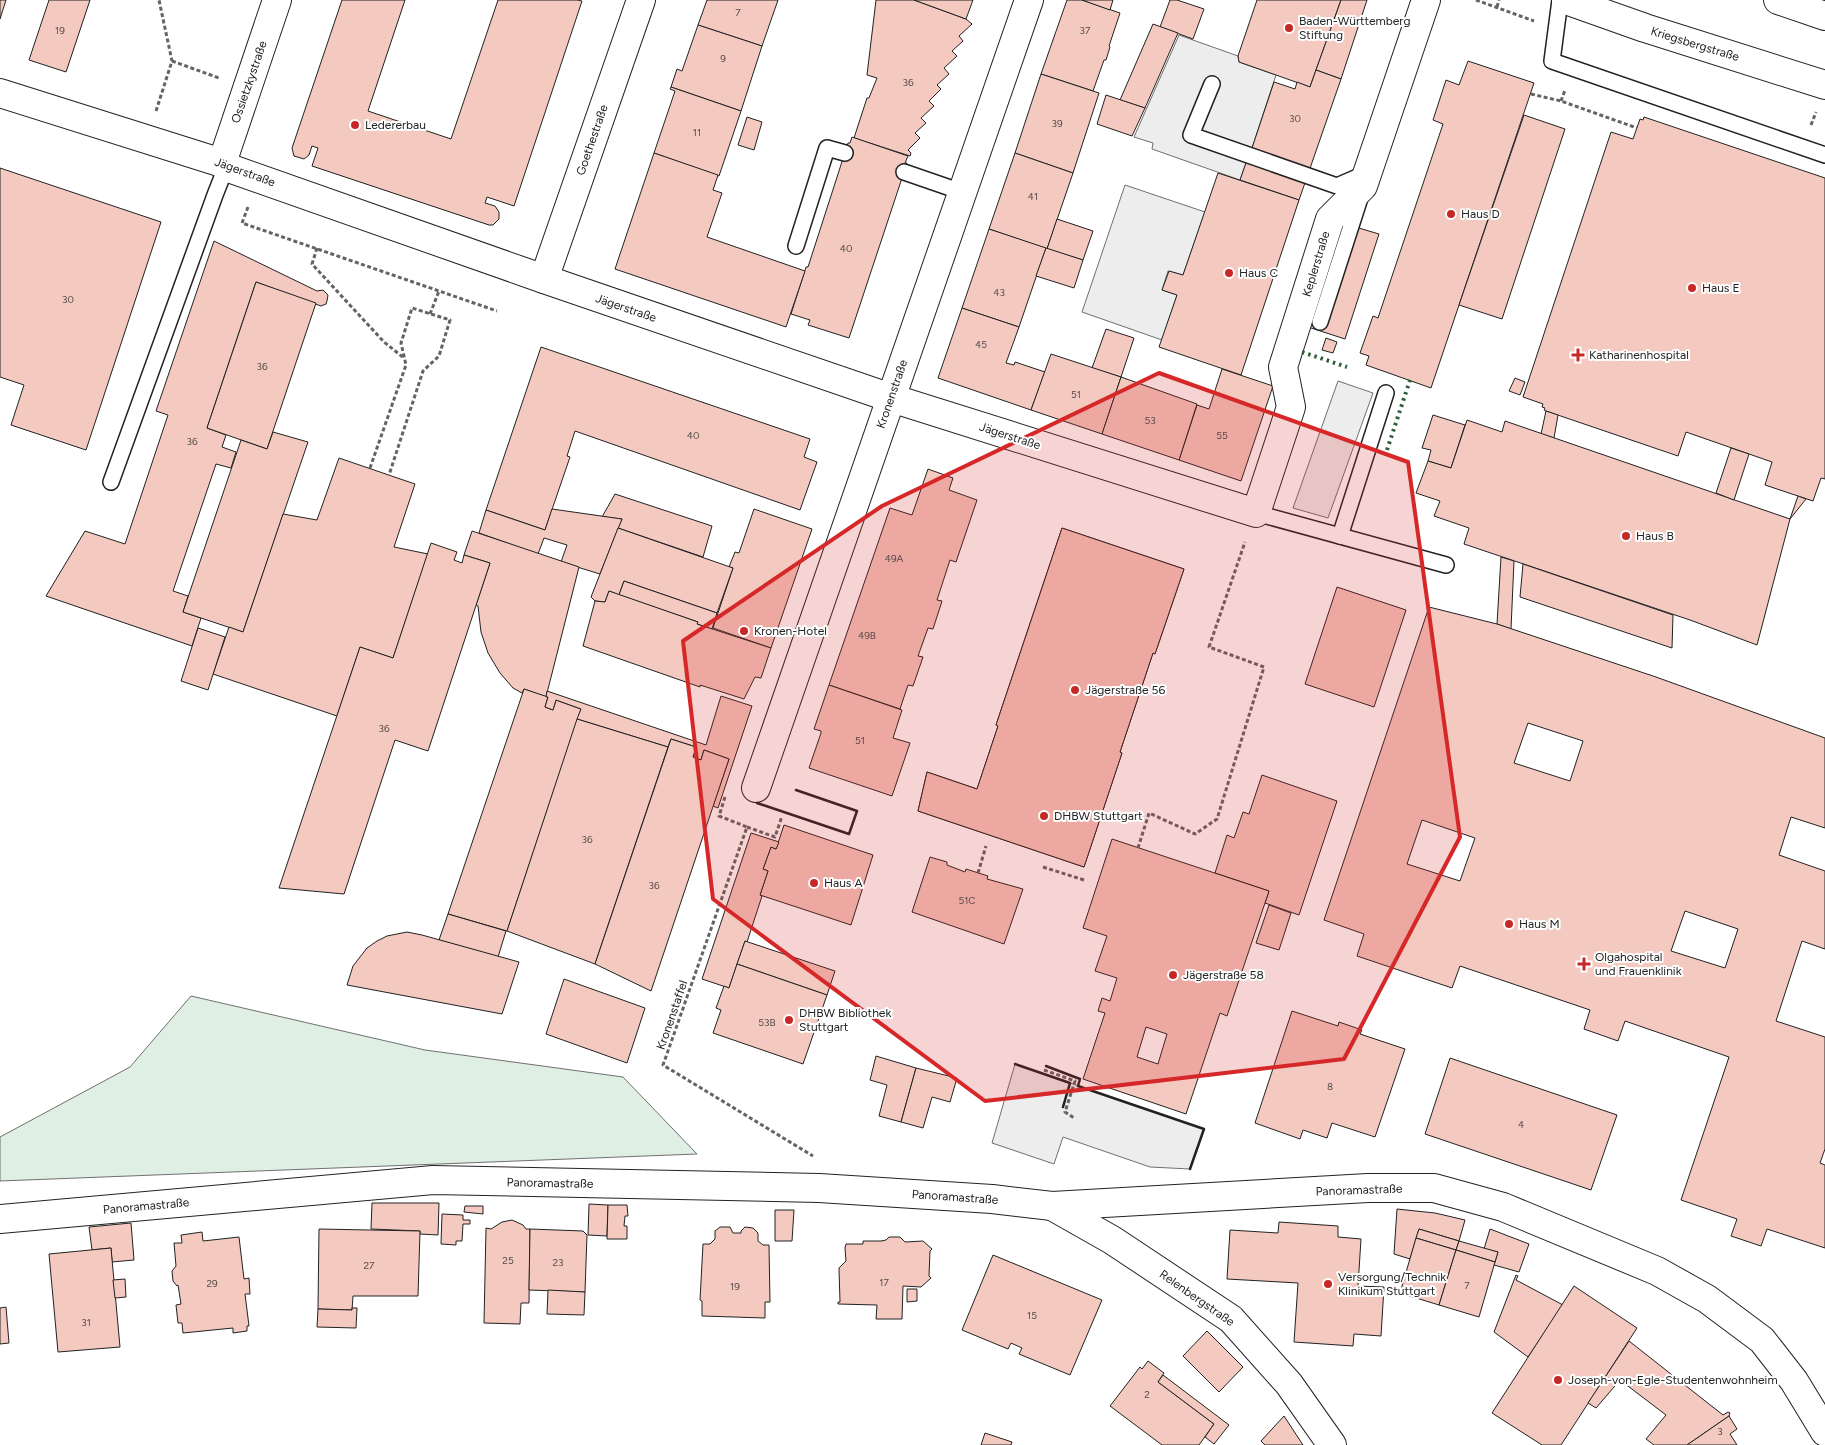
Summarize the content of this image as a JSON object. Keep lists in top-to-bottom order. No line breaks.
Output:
{"streets":{"street":["Kriegsbergstraße","Ossietzkystraße","Goethestraße","Jägerstraße","Keplerstraße","Kronenstraße","Panoramastraße","Relenbergstraße"],"path":["Kronenstaffel"]},"crossings":[["Ossietzkystraße","Jägerstraße"],["Goethestraße","Jägerstraße"],["Jägerstraße","Keplerstraße"],["Jägerstraße","Kronenstraße"],["Panoramastraße","Relenbergstraße"]],"places":{"other":["Baden-Württemberg Stiftung","Ledererbau","Haus D","Haus C","Haus E","Haus B","Kronen-Hotel","Jägerstraße 56","DHBW Stuttgart","Haus A","Haus M","Jägerstraße 58","DHBW Bibliothek Stuttgart","Versorgung/Technik Klinikum Stuttgart","Joseph-von-Egle-Studentenwohnheim"],"health":["Katharinenhospital","Olgahospital und Frauenklinik"]},"house_numbers":["7","19","37","9","36","30","39","11","41","40","43","30","45","36","51","53","40","55","36","49A","49B","36","51","36","36","51C","53B","8","4","25","23","27","17","29","7","19","15","31","2","3"]}
